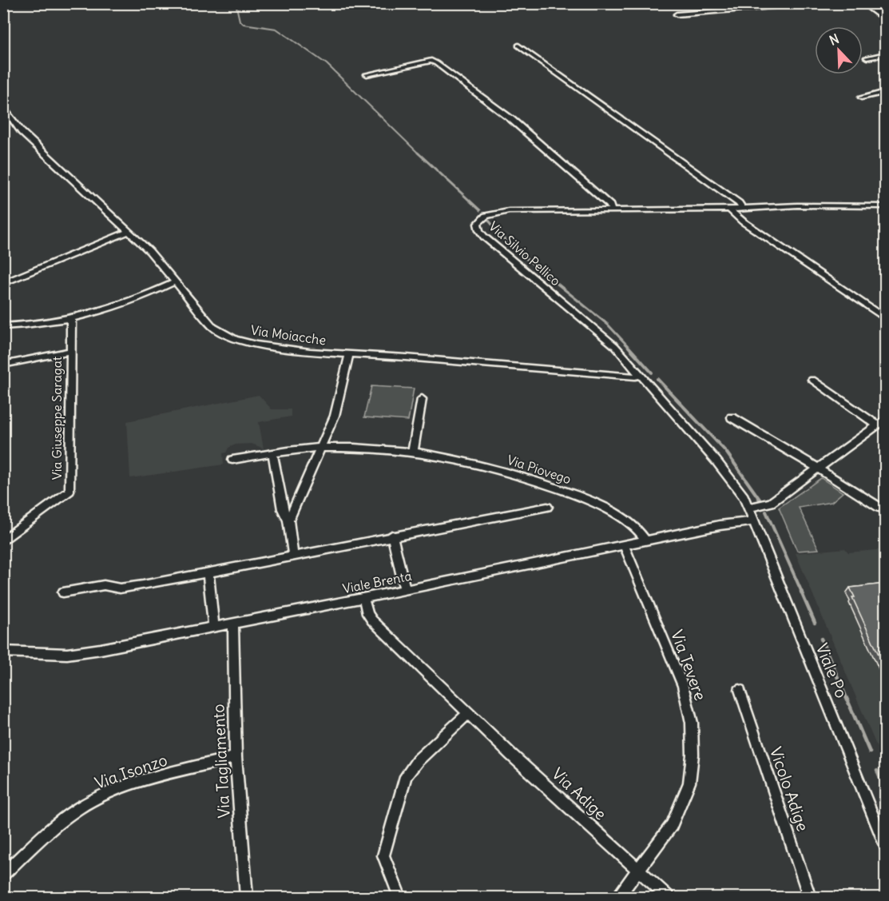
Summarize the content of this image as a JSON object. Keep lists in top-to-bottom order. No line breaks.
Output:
{"streets":{"street":["Via Silvio Pellico","Via Moiacche","Via Giuseppe Saragat","Via Piovego","Viale Brenta","Via Tevere","Viale Po","Via Tagliamento","Via Isonzo","Vicolo Adige","Via Adige"]},"crossings":[["Via Silvio Pellico","Via Moiacche"],["Via Silvio Pellico","Viale Po"],["Via Moiacche","Viale Po"],["Via Piovego","Viale Brenta"],["Viale Brenta","Via Tevere"],["Viale Brenta","Viale Po"],["Viale Brenta","Via Tagliamento"],["Viale Brenta","Via Adige"],["Via Tevere","Via Adige"],["Via Tagliamento","Via Isonzo"]],"north":"top left"}
